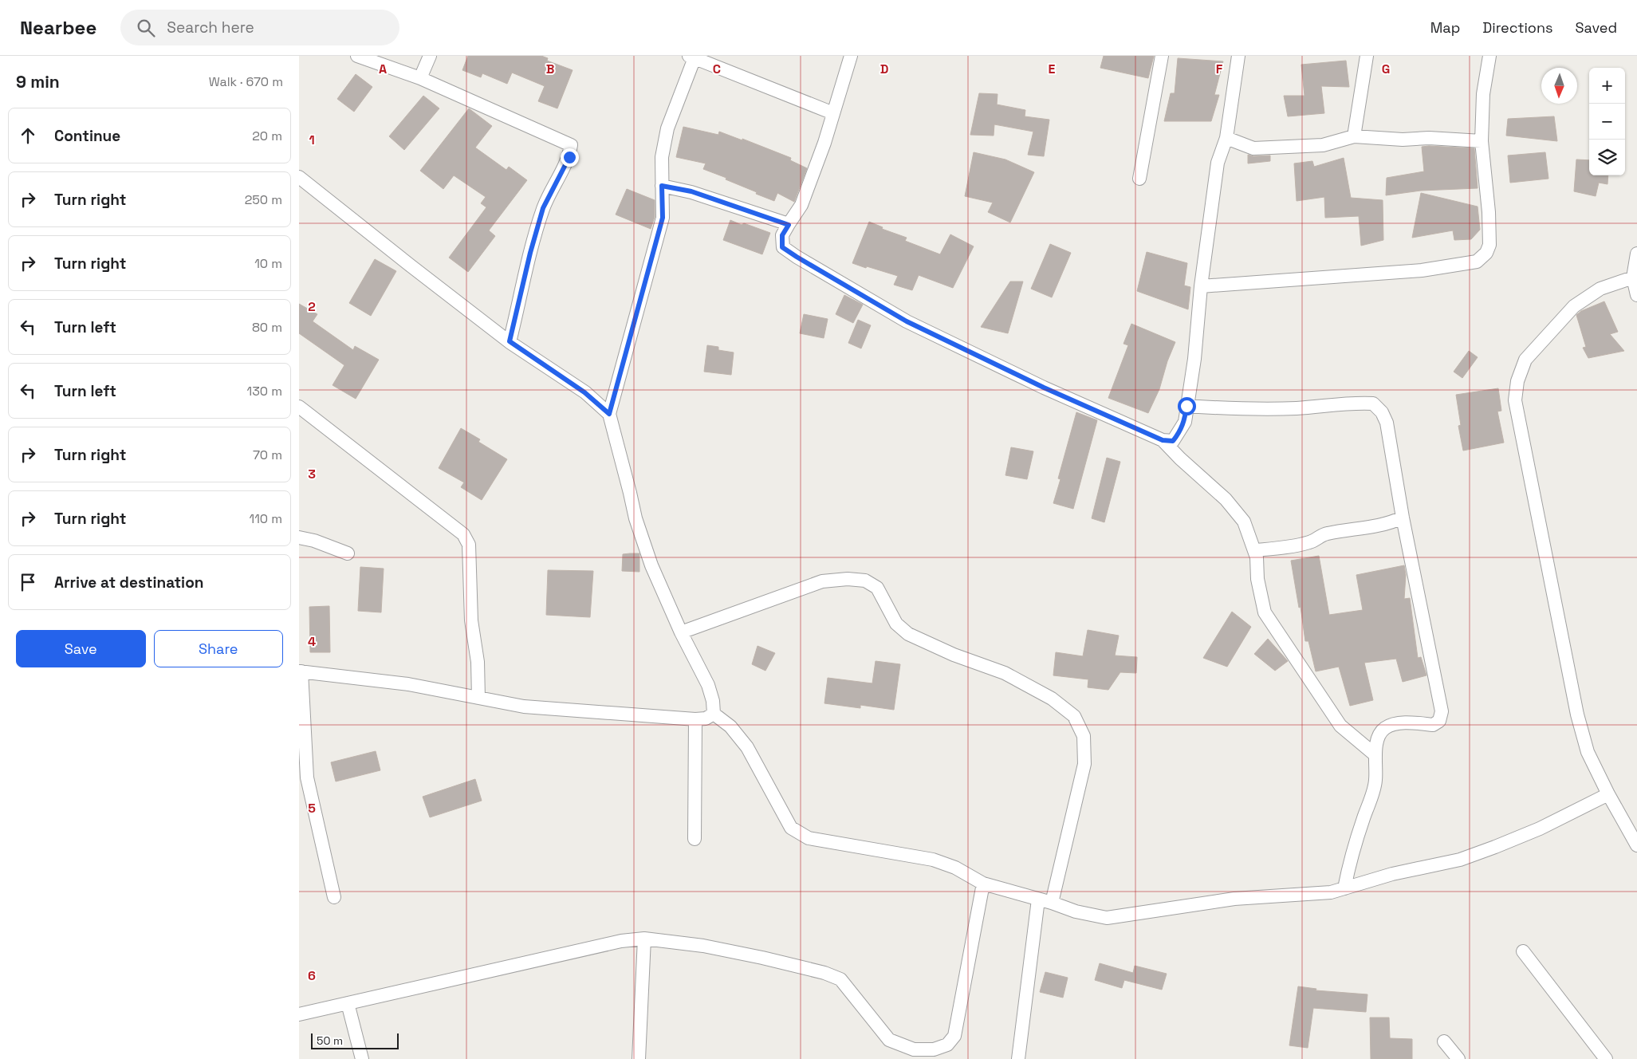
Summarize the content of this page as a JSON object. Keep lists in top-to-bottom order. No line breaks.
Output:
{"scale_bar":"50 m","north":"bottom","page":{"header":"Nearbee","search":"Search here","nav":["Map","Directions","Saved"],"heading":["9 min","Walk · 670 m"],"map_buttons":["+","−"],"list":[["Continue","20 m"],["Turn right","250 m"],["Turn right","10 m"],["Turn left","80 m"],["Turn left","130 m"],["Turn right","70 m"],["Turn right","110 m"],"Arrive at destination"],"buttons":["Save","Share"],"scale":"50 m"},"grid":{"columns":["A","B","C","D","E","F","G"],"rows":["1","2","3","4","5","6"]}}
